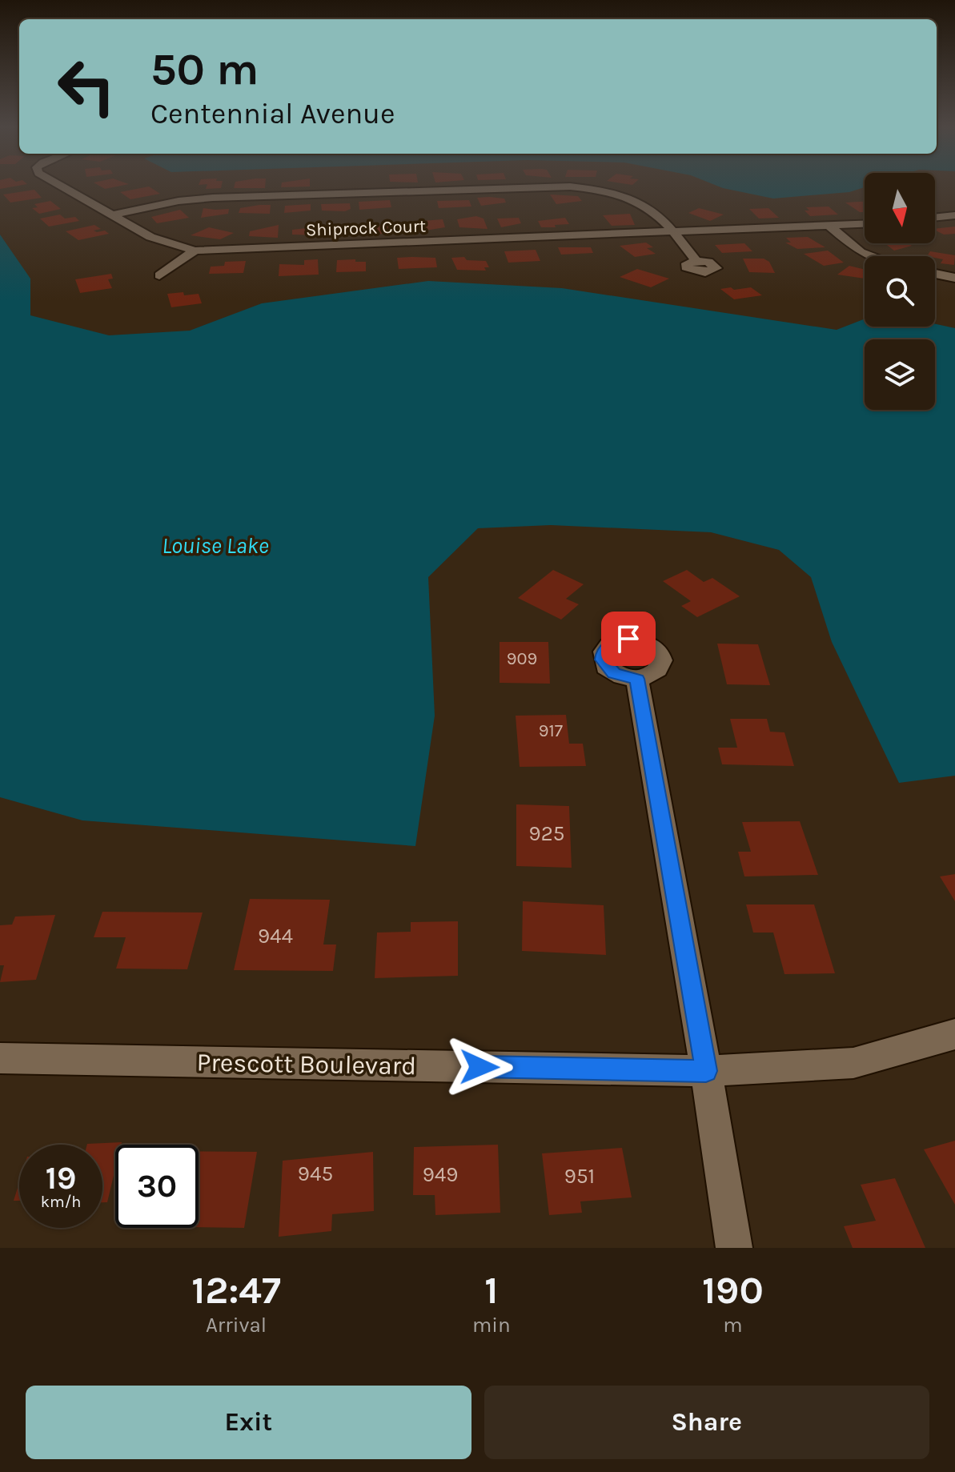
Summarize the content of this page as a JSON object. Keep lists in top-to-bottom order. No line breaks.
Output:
{"streets":{"street":["Shiprock Court","Prescott Boulevard"]},"water":["Louise Lake"],"house_numbers":["909","917","925","944","945","949","951"],"north":"bottom","page":{"turn":["50 m","Centennial Avenue"],"speed":"19 km/h","limit":"30","eta":["12:47","Arrival","1","min","190","m"],"buttons":["Exit","Share"]}}
